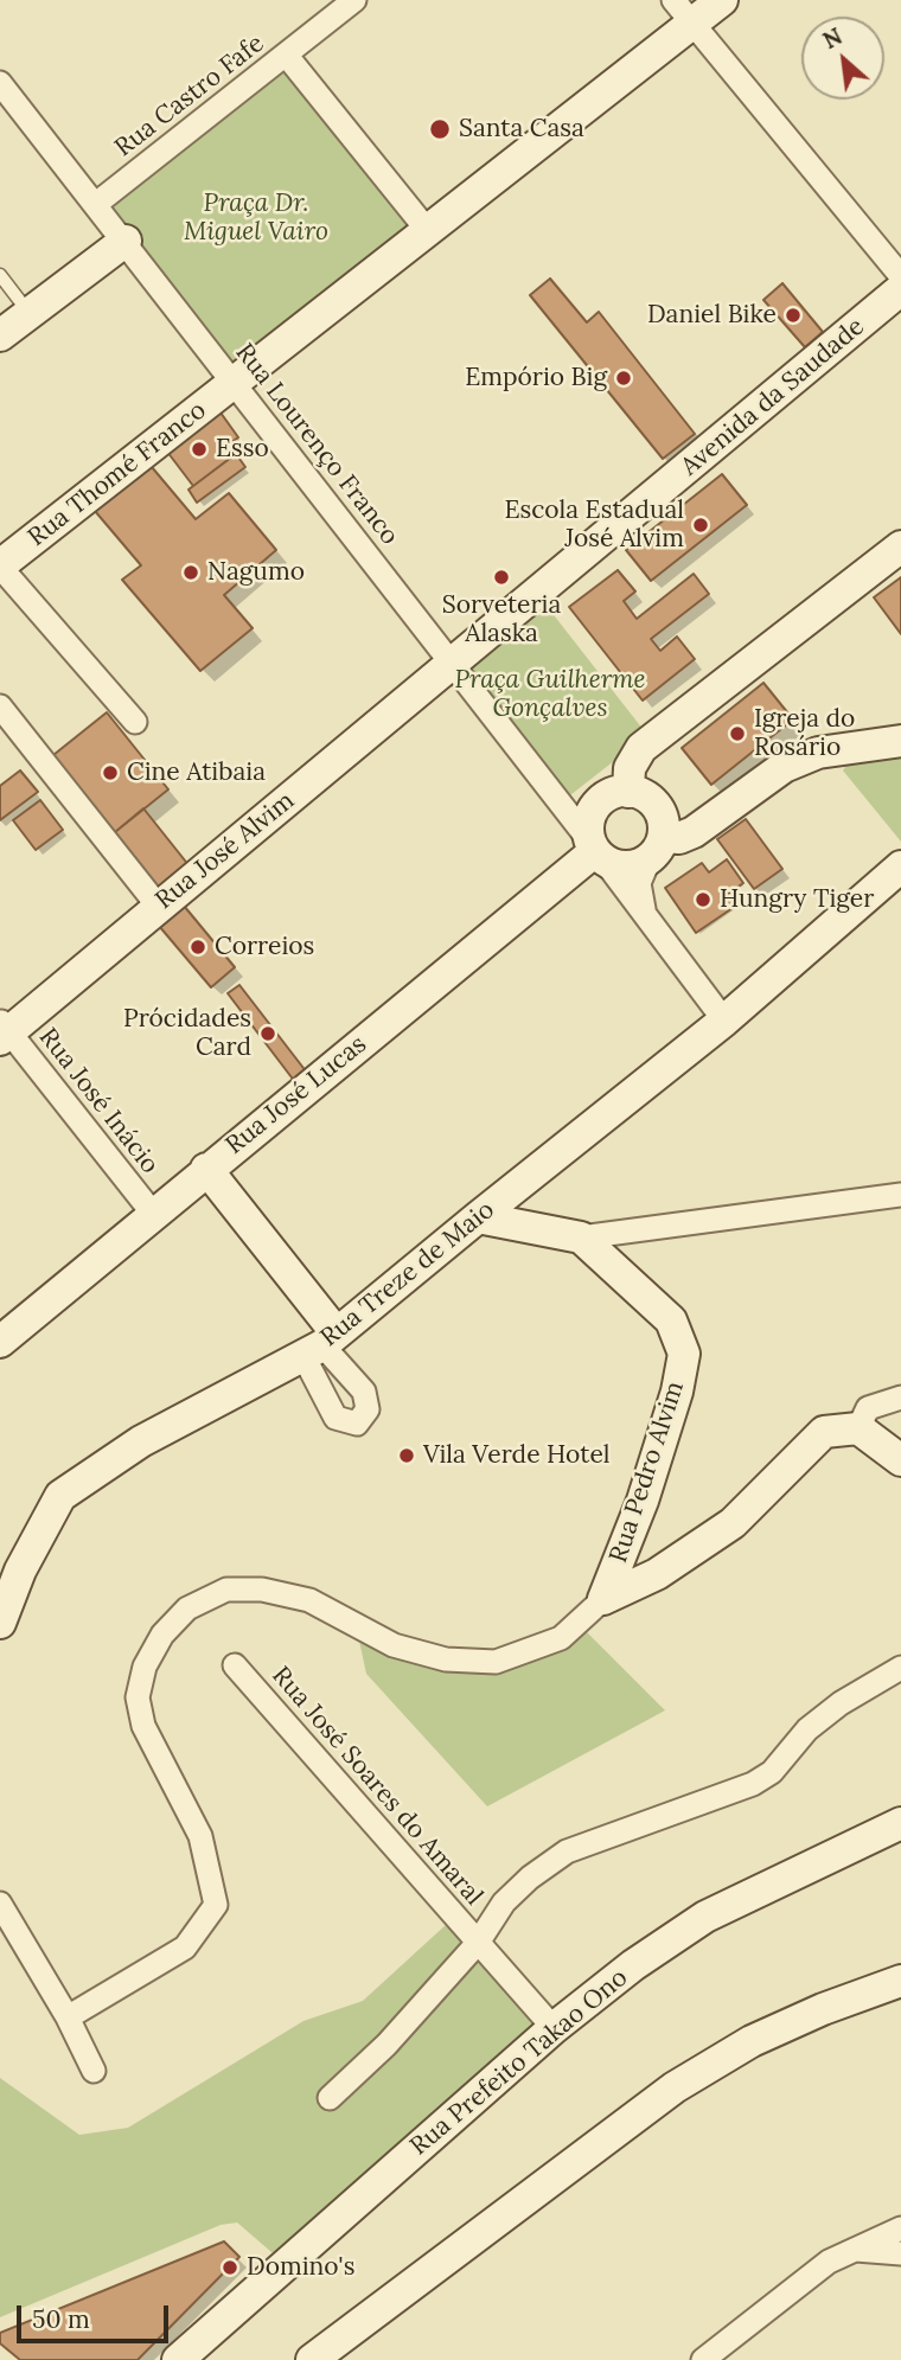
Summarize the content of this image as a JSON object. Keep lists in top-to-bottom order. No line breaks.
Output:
{"streets":{"main road":["Avenida da Saudade","Rua Thomé Franco","Rua José Alvim","Rua José Lucas","Rua Treze de Maio","Rua Pedro Alvim","Rua Prefeito Takao Ono"],"street":["Rua Castro Fafe","Rua Lourenço Franco","Rua José Inácio","Rua José Soares do Amaral"]},"crossings":[["Rua Castro Fafe","Rua Lourenço Franco"],["Avenida da Saudade","Rua Lourenço Franco"],["Avenida da Saudade","Rua José Alvim"],["Rua Lourenço Franco","Rua Thomé Franco"],["Rua Lourenço Franco","Rua José Alvim"],["Rua Lourenço Franco","Rua José Lucas"],["Rua Lourenço Franco","Rua Treze de Maio"],["Rua José Alvim","Rua José Inácio"],["Rua José Lucas","Rua José Inácio"],["Rua José Soares do Amaral","Rua Prefeito Takao Ono"]],"parks":["Praça Dr. Miguel Vairo","Praça Guilherme Gonçalves"],"places":["Santa Casa","Daniel Bike","Empório Big","Esso","Escola Estadual José Alvim","Nagumo","Sorveteria Alaska","Igreja do Rosário","Cine Atibaia","Hungry Tiger","Correios","Prócidades Card","Vila Verde Hotel","Domino's"],"scale_bar":"50 m","north":"top left"}
